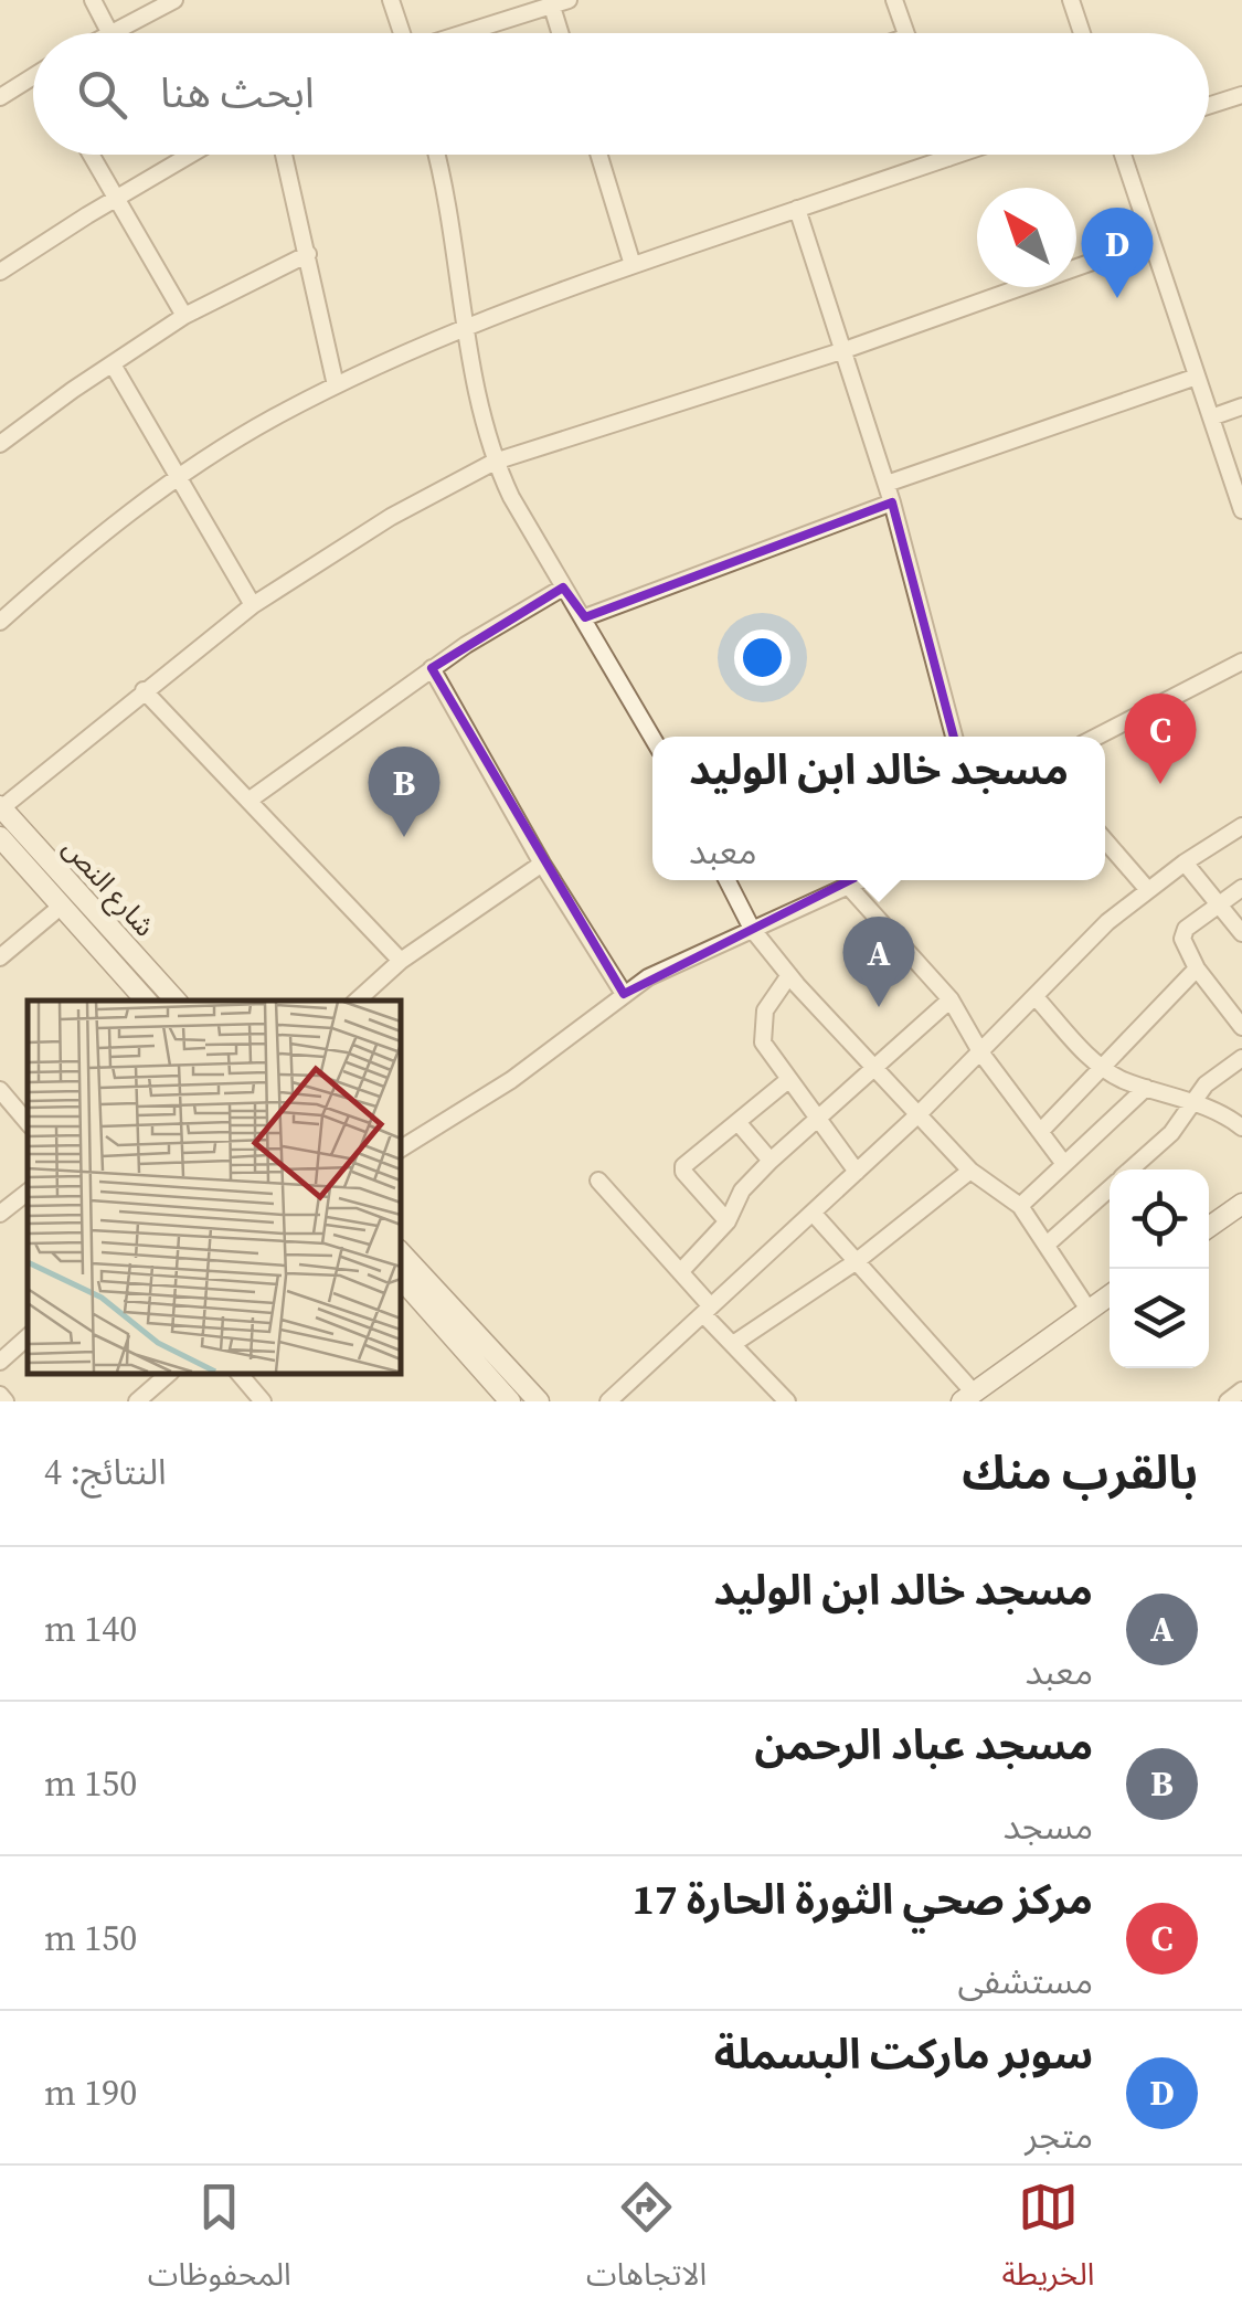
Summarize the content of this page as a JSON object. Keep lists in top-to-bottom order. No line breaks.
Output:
{"streets":{"main road":["شارع النص"]},"north":"top left","page":{"search":"ابحث هنا","pins":["D","C","B","A"],"popup":["مسجد خالد ابن الوليد","معبد"],"heading":["بالقرب منك","النتائج: 4"],"list":[{"mark":"A","name":"مسجد خالد ابن الوليد","note":"معبد","value":"140 m"},{"mark":"B","name":"مسجد عباد الرحمن","note":"مسجد","value":"150 m"},{"mark":"C","name":"مركز صحي الثورة الحارة 17","note":"مستشفى","value":"150 m"},{"mark":"D","name":"سوبر ماركت البسملة","note":"متجر","value":"190 m"}],"nav":["الخريطة","الاتجاهات","المحفوظات"]}}
